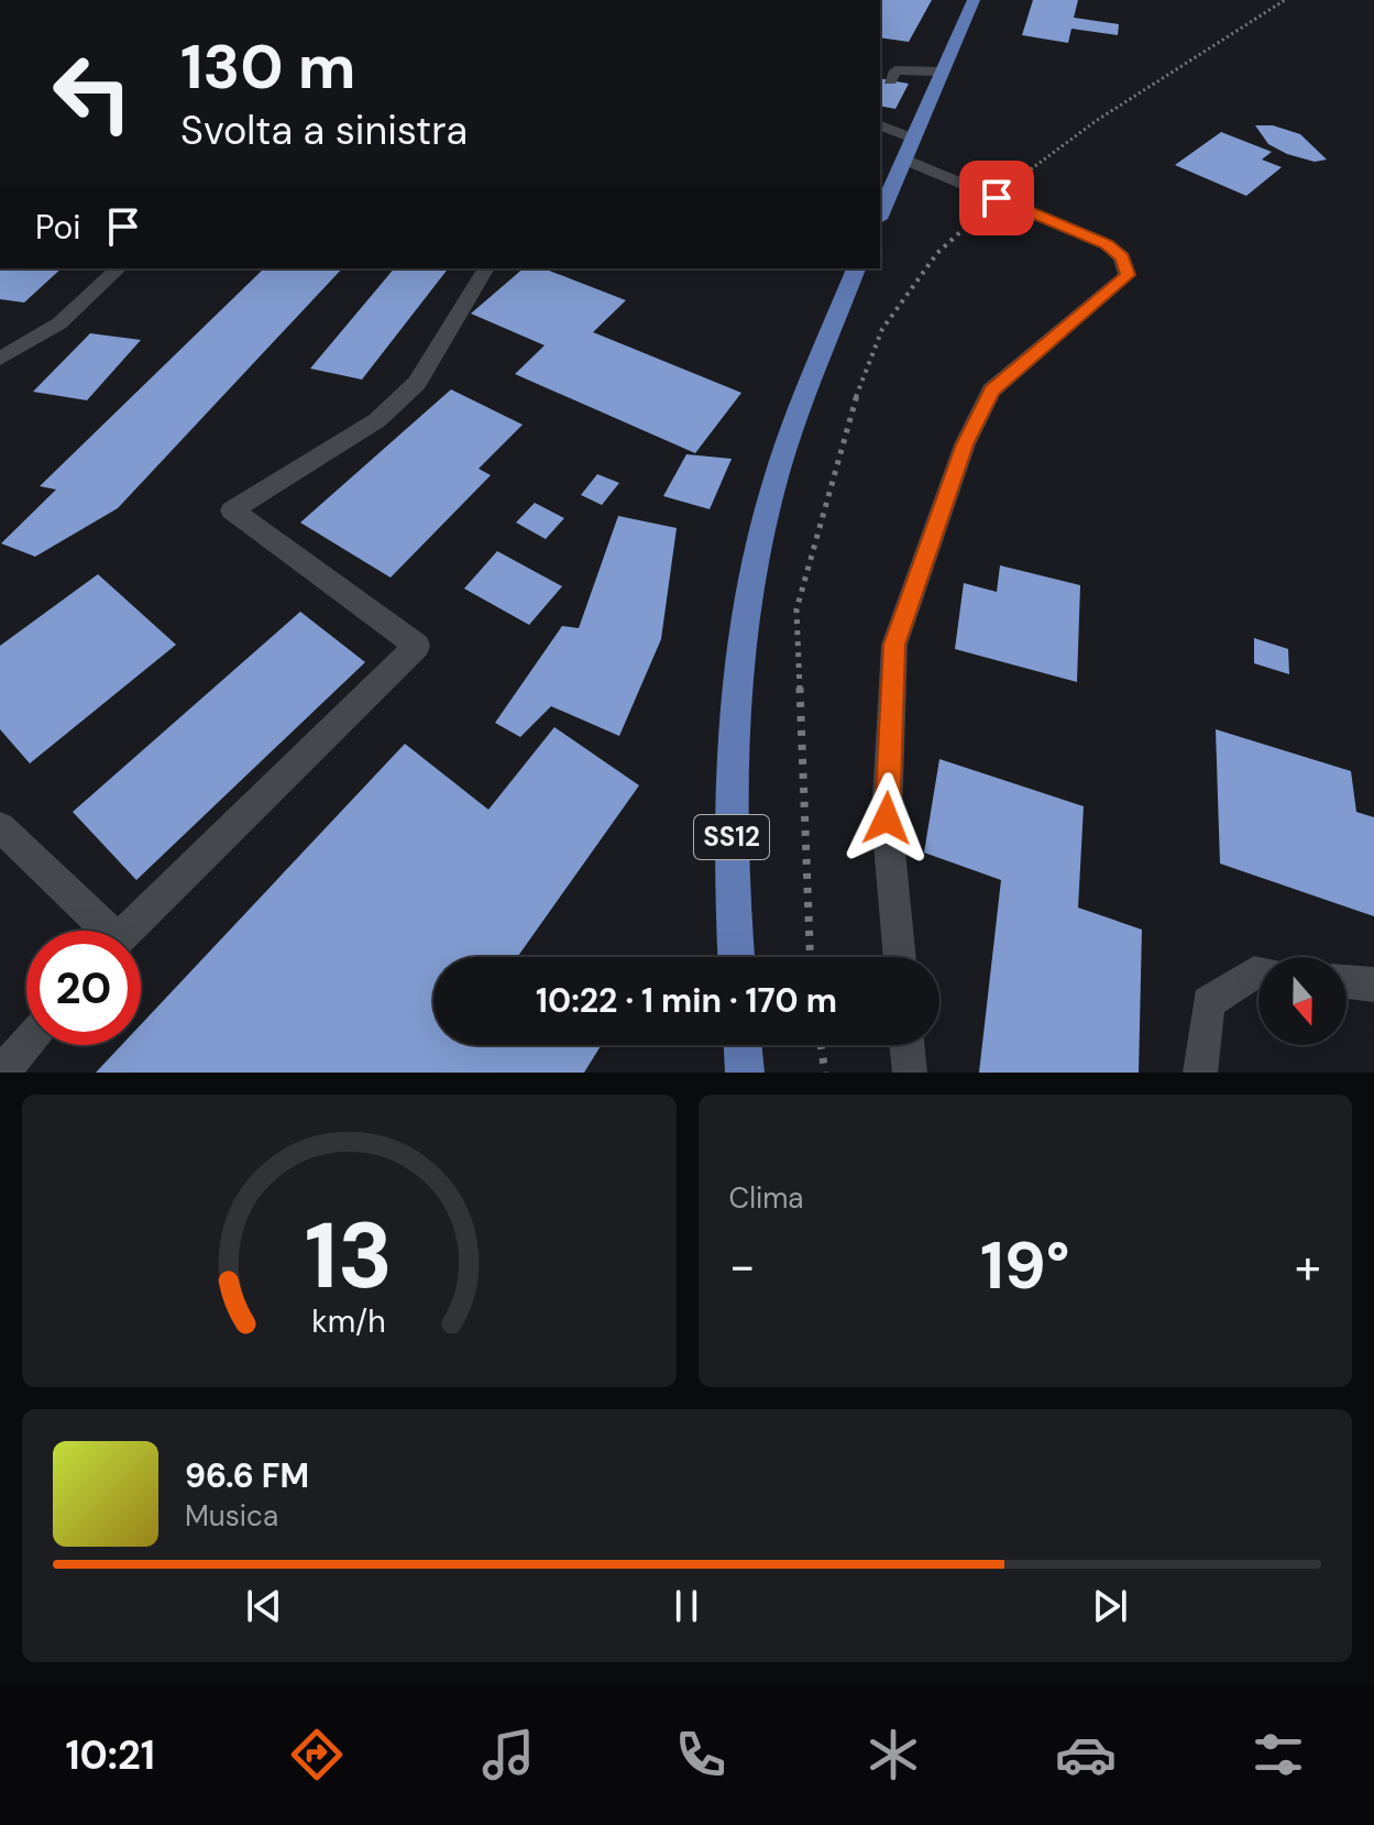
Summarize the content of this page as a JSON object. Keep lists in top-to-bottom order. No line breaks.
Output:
{"streets":{"main road":["SS12"]},"north":"bottom","page":{"turn":["130 m","Svolta a sinistra"],"then":"Poi","limit":"20","trip":"10:22 · 1 min · 170 m","tile":"Clima","heat":["−","19°","+"],"song":["96.6 FM","Musica"],"tabs":"10:21","gauge":["13","km/h"]}}
